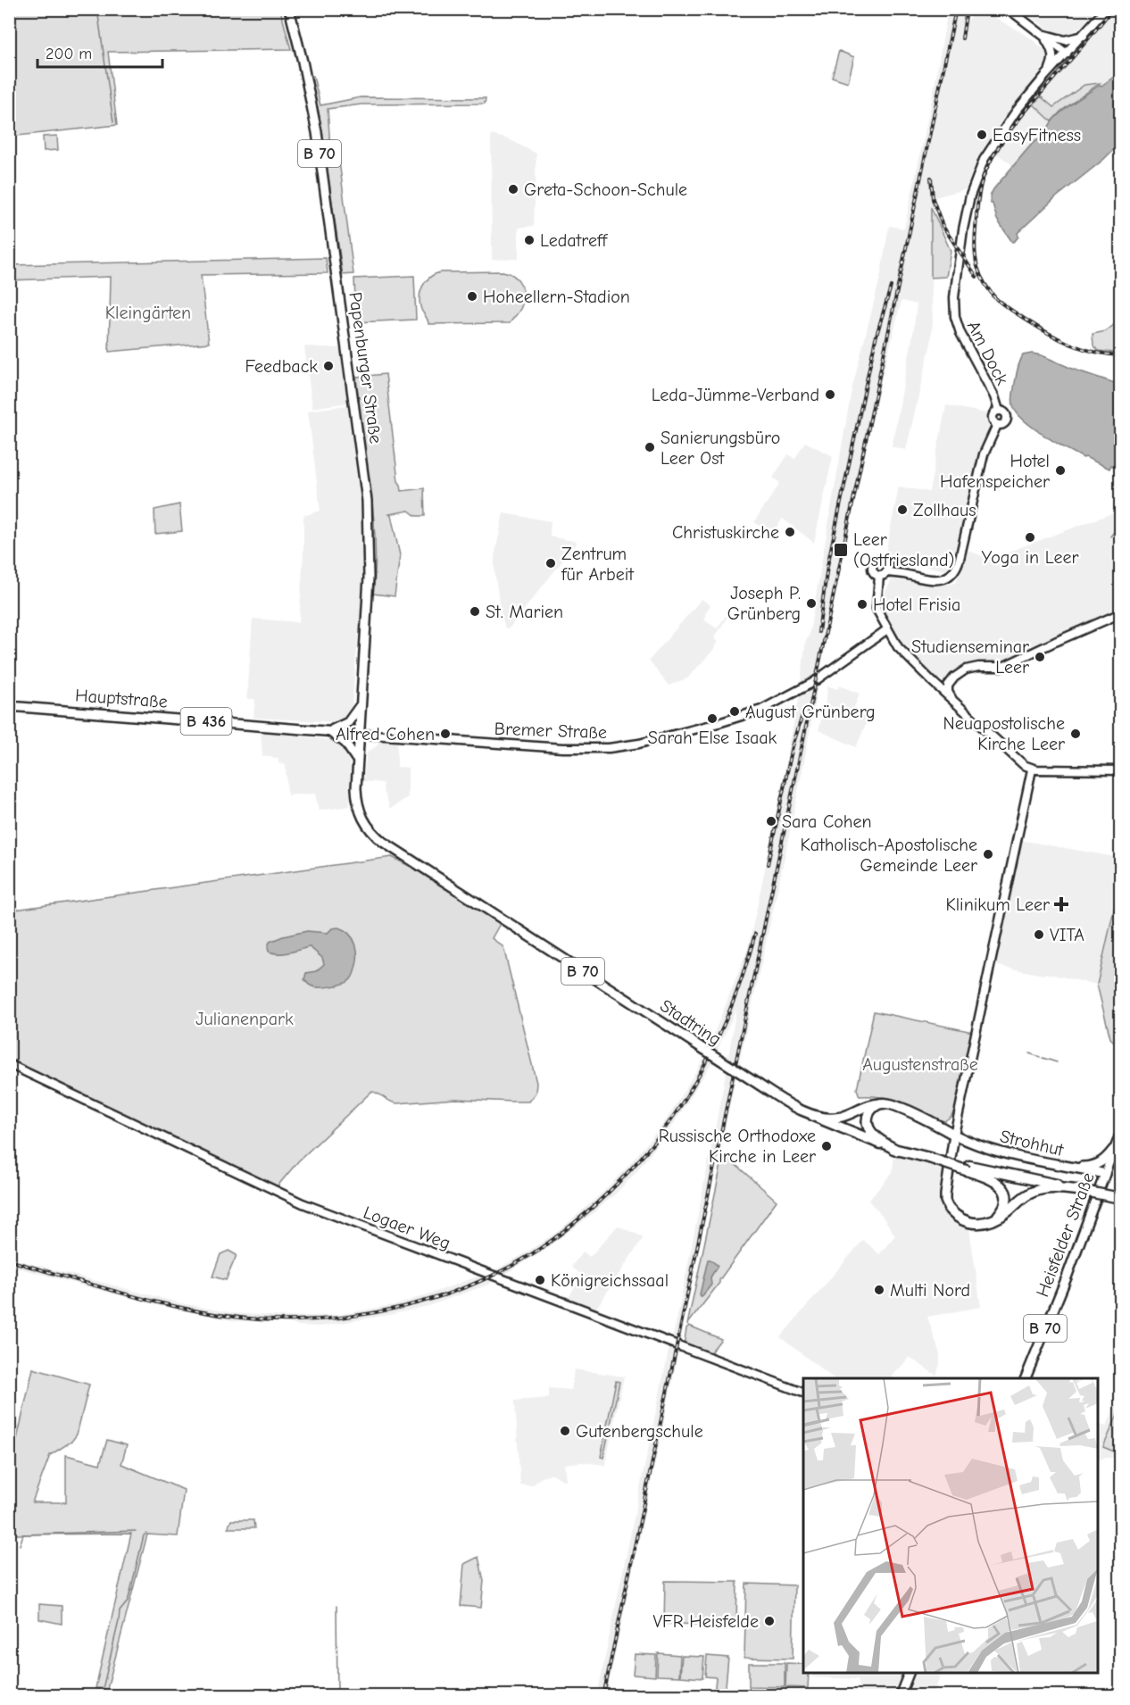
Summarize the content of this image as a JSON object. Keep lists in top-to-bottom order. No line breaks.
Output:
{"streets":{"highway":["B 70","Stadtring"],"main road":["Am Dock","Papenburger Straße","Hauptstraße","B 436","Bremer Straße","Strohhut","Logaer Weg","Heisfelder Straße"]},"crossings":[["B 70","Stadtring"],["Papenburger Straße","Hauptstraße"],["Papenburger Straße","Bremer Straße"],["Papenburger Straße","Stadtring"],["Hauptstraße","Bremer Straße"],["Hauptstraße","Stadtring"],["Bremer Straße","Stadtring"],["Strohhut","Heisfelder Straße"]],"parks":["Kleingärten","Julianenpark","Augustenstraße"],"places":{"other":["EasyFitness","Greta-Schoon-Schule","Ledatreff","Hoheellern-Stadion","Feedback","Leda-Jümme-Verband","Sanierungsbüro Leer Ost","Hotel Hafenspeicher","Zollhaus","Christuskirche","Yoga in Leer","Zentrum für Arbeit","Joseph P. Grünberg","Hotel Frisia","St. Marien","Studienseminar Leer","August Grünberg","Sarah Else Isaak","Alfred Cohen","Neuapostolische Kirche Leer","Sara Cohen","Katholisch-Apostolische Gemeinde Leer","VITA","Russische Orthodoxe Kirche in Leer","Königreichssaal","Multi Nord","Gutenbergschule","VFR Heisfelde"],"transit":["Leer (Ostfriesland)"],"health":["Klinikum Leer"]},"scale_bar":"200 m"}
